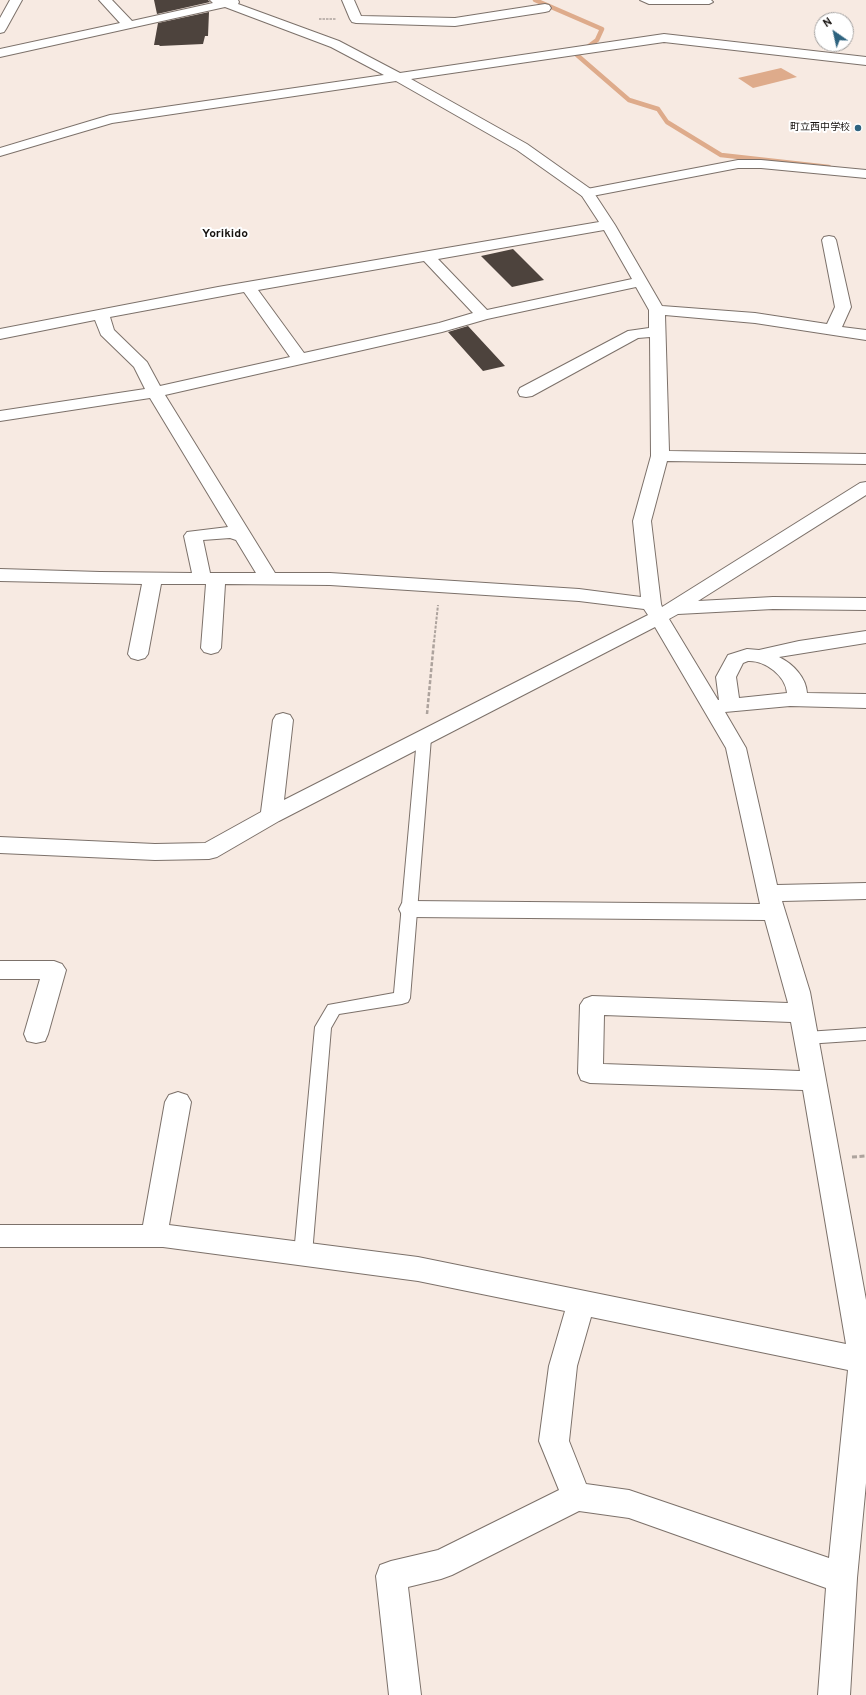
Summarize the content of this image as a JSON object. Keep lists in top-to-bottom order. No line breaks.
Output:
{"districts":["Yorikido"],"places":["町立西中学校"],"north":"top left"}
